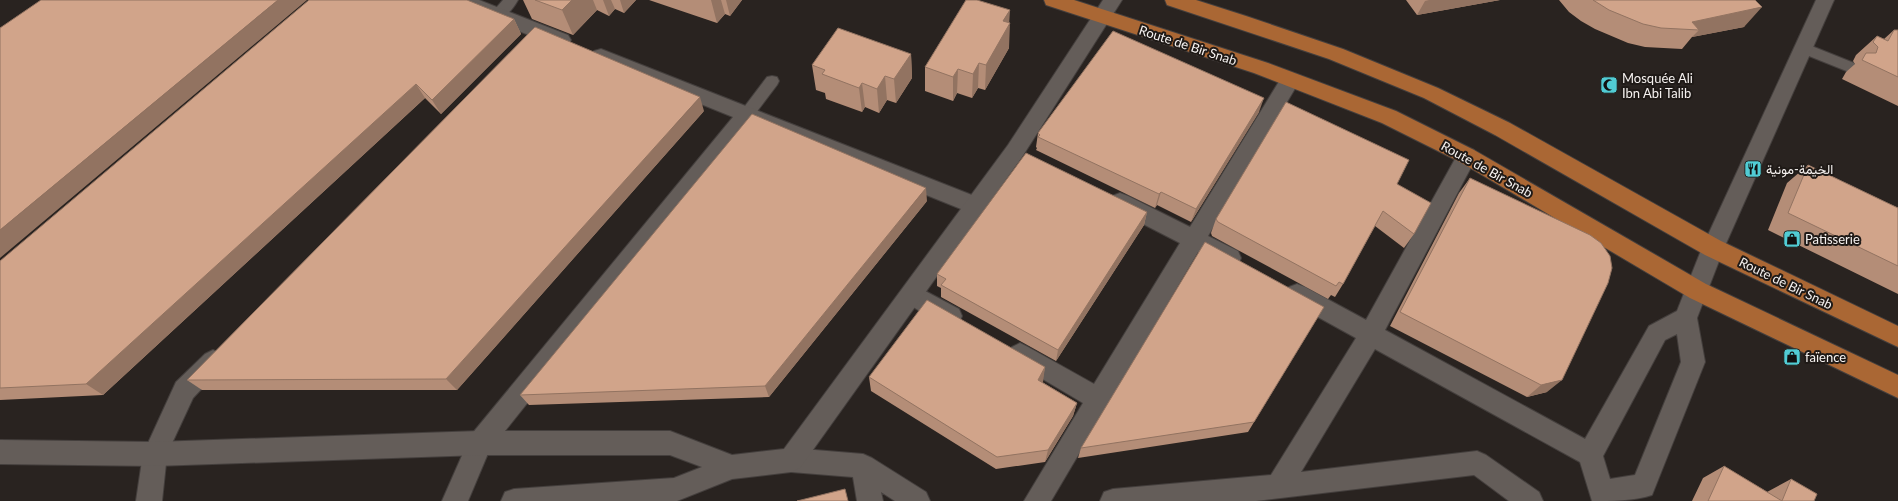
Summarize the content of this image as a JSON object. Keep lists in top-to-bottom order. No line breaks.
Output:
{"streets":{"main road":["Route de Bir Snab"]},"places":{"mosque":["Mosquée Ali Ibn Abi Talib"],"restaurant":["الخيمة-مونية"],"shop":["Patisserie","faïence"]}}
